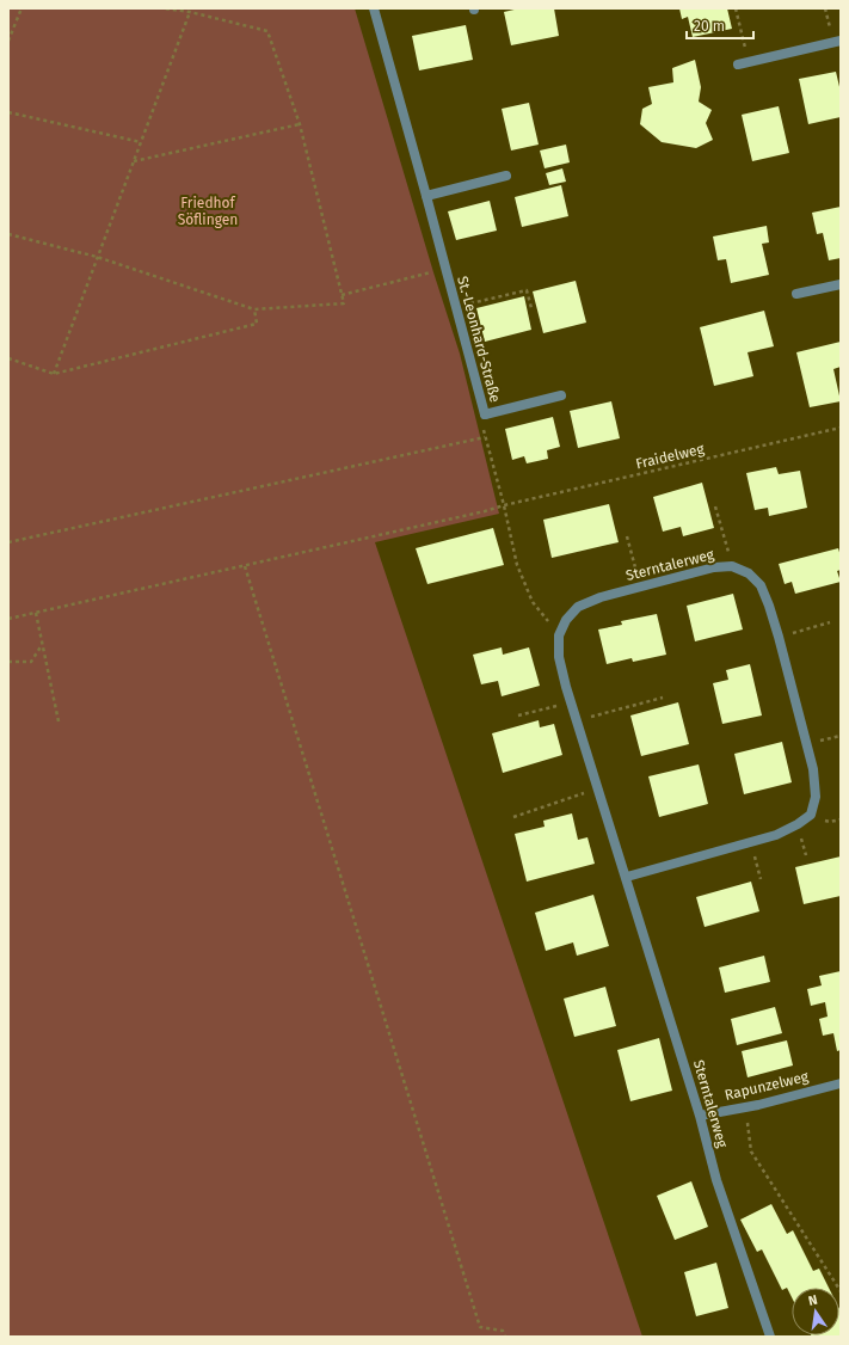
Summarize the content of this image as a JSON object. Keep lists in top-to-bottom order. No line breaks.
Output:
{"streets":{"street":["St.-Leonhard-Straße","Sterntalerweg","Rapunzelweg"],"path":["Fraidelweg"]},"crossings":[["Sterntalerweg","Rapunzelweg"]],"parks":["Friedhof Söflingen"],"scale_bar":"20 m","north":"top"}
